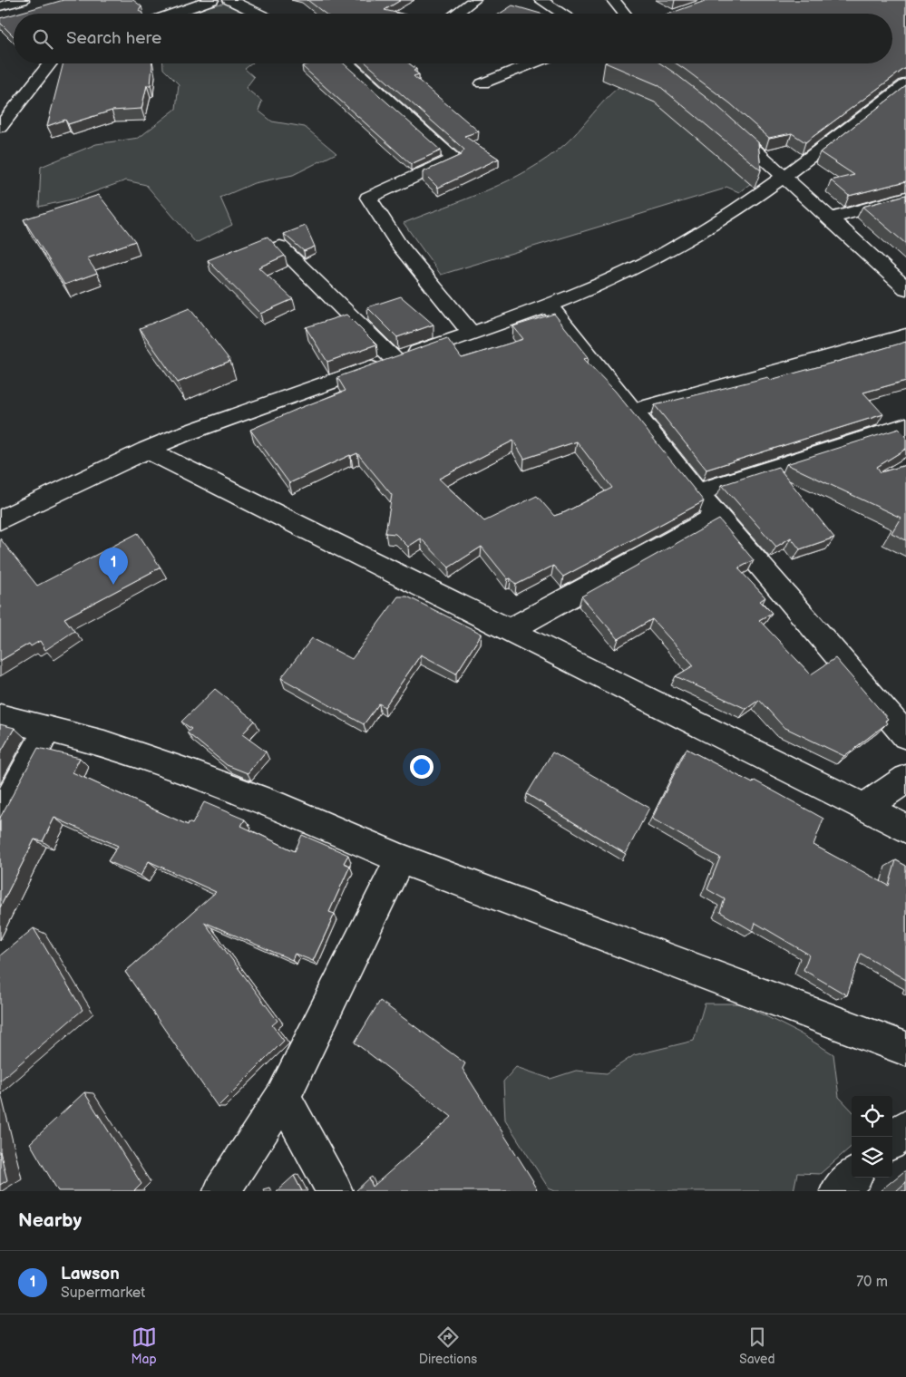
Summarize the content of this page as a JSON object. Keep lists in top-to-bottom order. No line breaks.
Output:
{"page":{"search":"Search here","pins":"1","heading":"Nearby","list":[{"mark":"1","name":"Lawson","note":"Supermarket","value":"70 m"}],"nav":["Map","Directions","Saved"]}}
